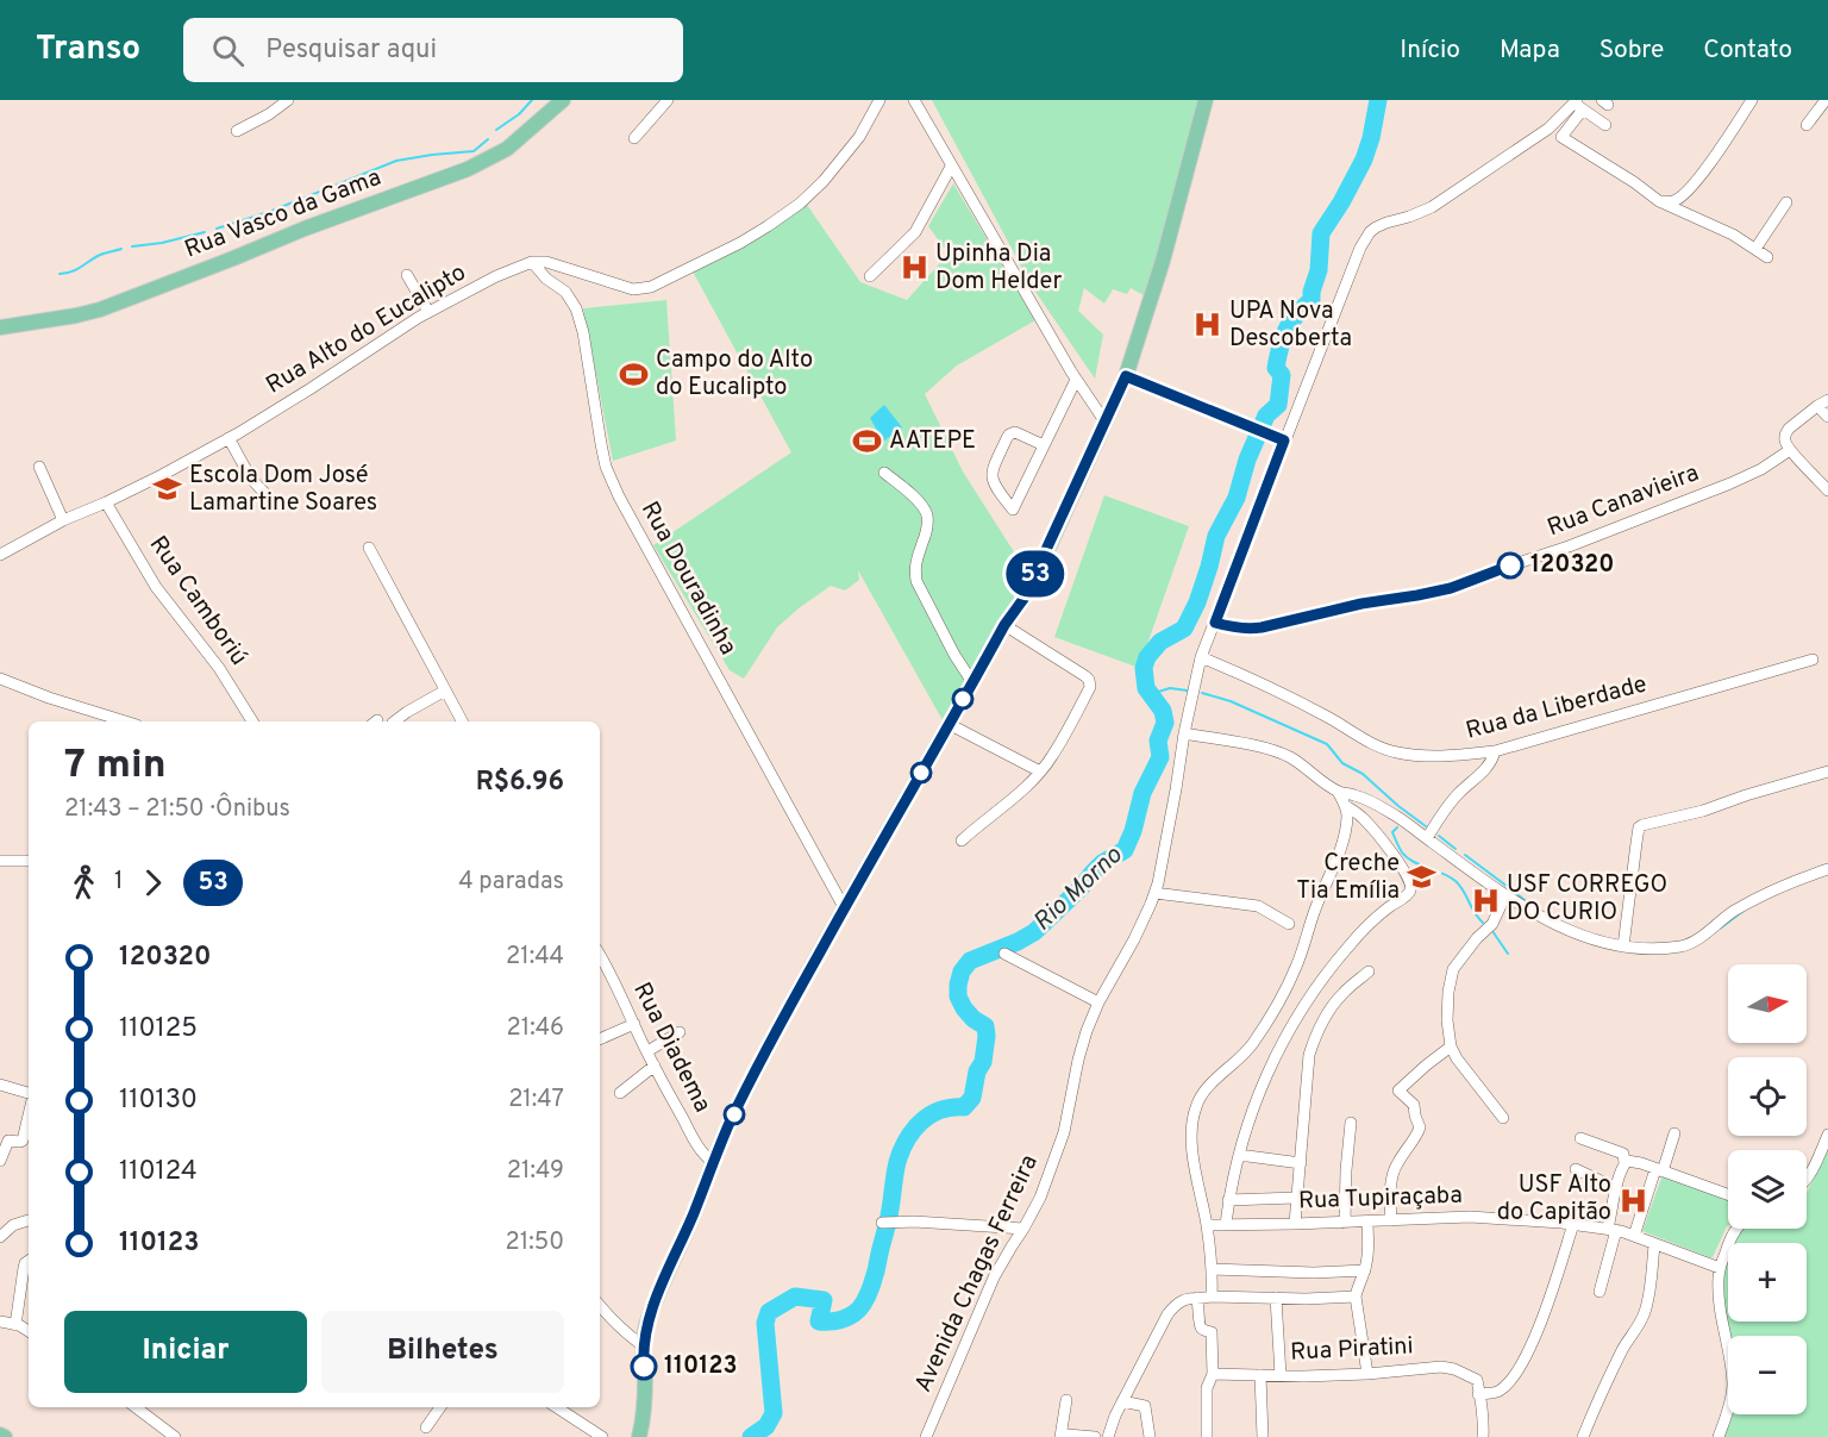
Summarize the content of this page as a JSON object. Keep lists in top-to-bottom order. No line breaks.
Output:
{"streets":{"main road":["Rua Vasco da Gama"],"street":["Rua Alto do Eucalipto","Rua Canavieira","Rua Douradinha","Rua Camboriú","Rua da Liberdade","Rua Diadema","Rua Tupiraçaba","Avenida Chagas Ferreira","Rua Piratini"]},"crossings":[["Rua Alto do Eucalipto","Rua Douradinha"],["Rua Alto do Eucalipto","Rua Camboriú"],["Rua Canavieira","Avenida Chagas Ferreira"],["Rua da Liberdade","Avenida Chagas Ferreira"]],"water":["Rio Morno"],"places":{"hospital":["Upinha Dia Dom Helder","UPA Nova Descoberta","USF CORREGO DO CURIO","USF Alto do Capitão"],"sports":["Campo do Alto do Eucalipto","AATEPE"],"school or university":["Escola Dom José Lamartine Soares","Creche Tia Emília"],"other":["120320","110123"]},"lines":["bus line 53"],"north":"right","page":{"header":"Transo","search":"Pesquisar aqui","nav":["Início","Mapa","Sobre","Contato"],"on_map":"53","heading":["7 min","21:43 – 21:50 · Ônibus","R$6.96"],"legs":["1","53","4 paradas"],"list":[{"name":"120320","value":"21:44"},{"name":"110125","value":"21:46"},{"name":"110130","value":"21:47"},{"name":"110124","value":"21:49"},{"name":"110123","value":"21:50"}],"map_buttons":["+","−"],"buttons":["Iniciar","Bilhetes"]}}
